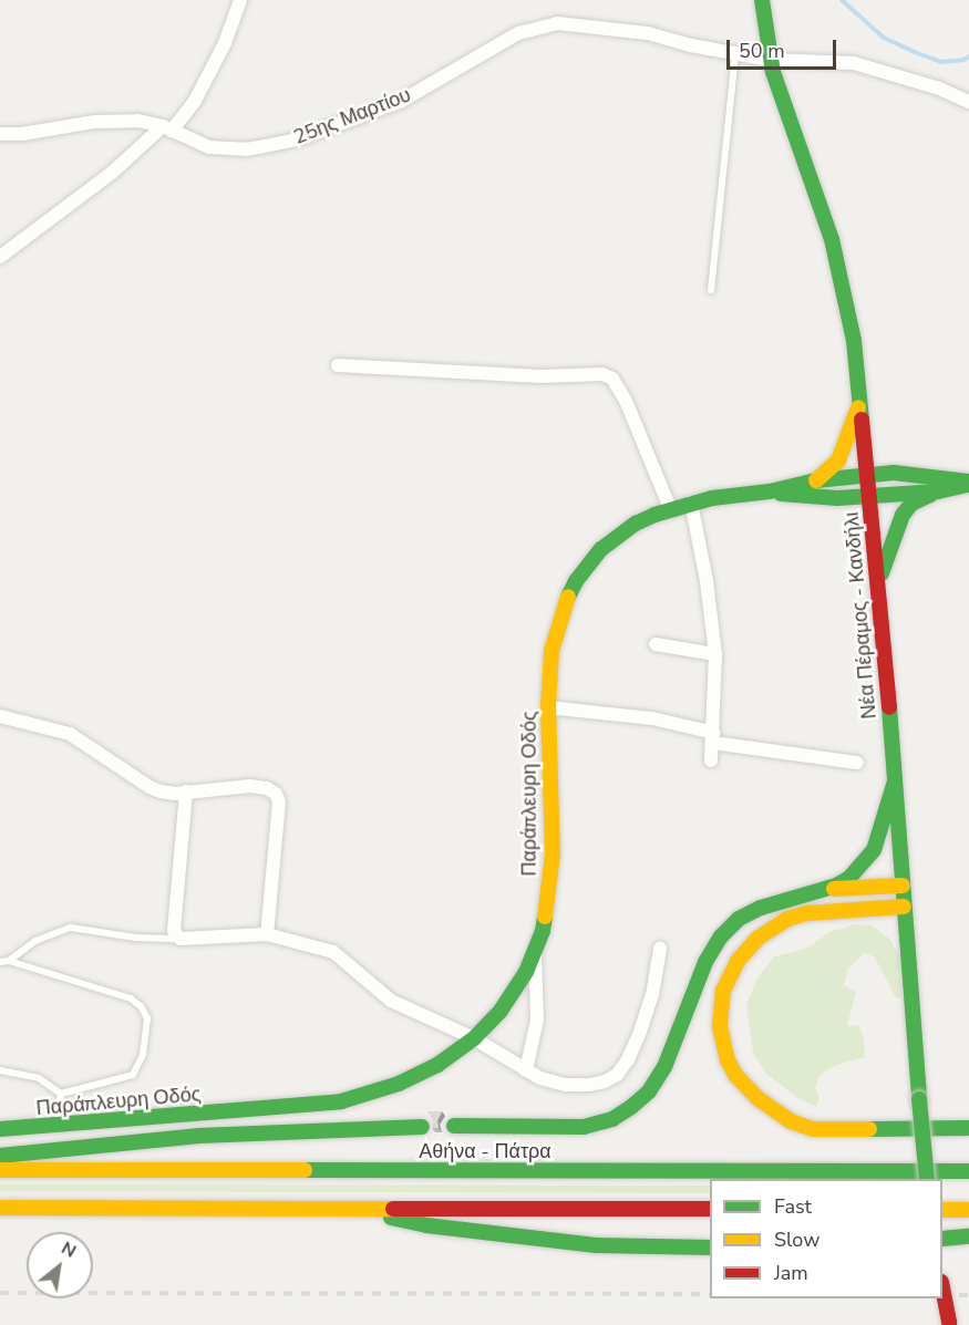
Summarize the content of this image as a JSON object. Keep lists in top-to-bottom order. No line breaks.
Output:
{"streets":{"main road":["Νέα Πέραμος - Κανδήλι","Παράπλευρη Οδός","Αθήνα - Πάτρα"],"street":["25ης Μαρτίου"]},"crossings":[["25ης Μαρτίου","Νέα Πέραμος - Κανδήλι"],["Νέα Πέραμος - Κανδήλι","Παράπλευρη Οδός"]],"legend":["Fast","Slow","Jam"],"scale_bar":"50 m","north":"top right"}
